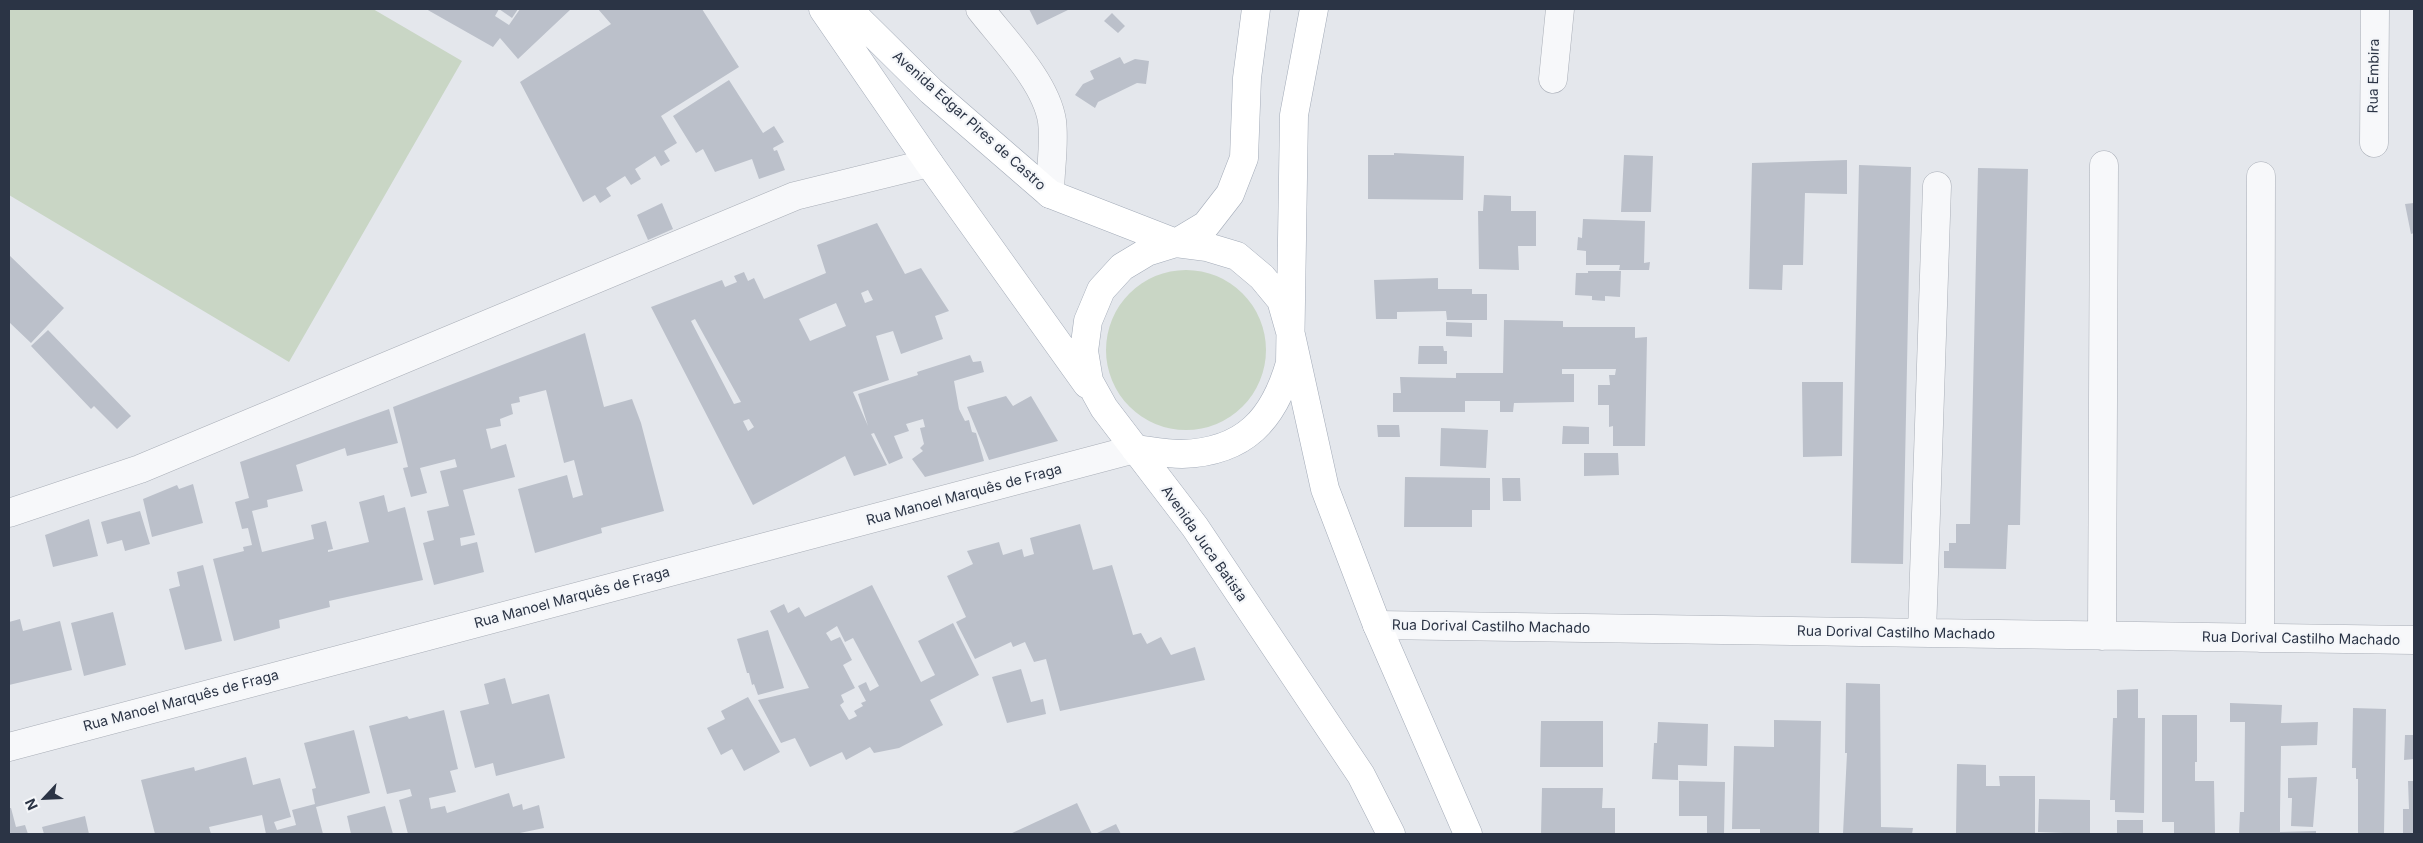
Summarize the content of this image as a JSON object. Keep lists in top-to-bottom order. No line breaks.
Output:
{"streets":{"main road":["Avenida Edgar Pires de Castro","Avenida Juca Batista"],"street":["Rua Embira","Rua Manoel Marquês de Fraga","Rua Dorival Castilho Machado"]},"crossings":[["Rua Manoel Marquês de Fraga","Avenida Juca Batista"]],"north":"bottom left"}
